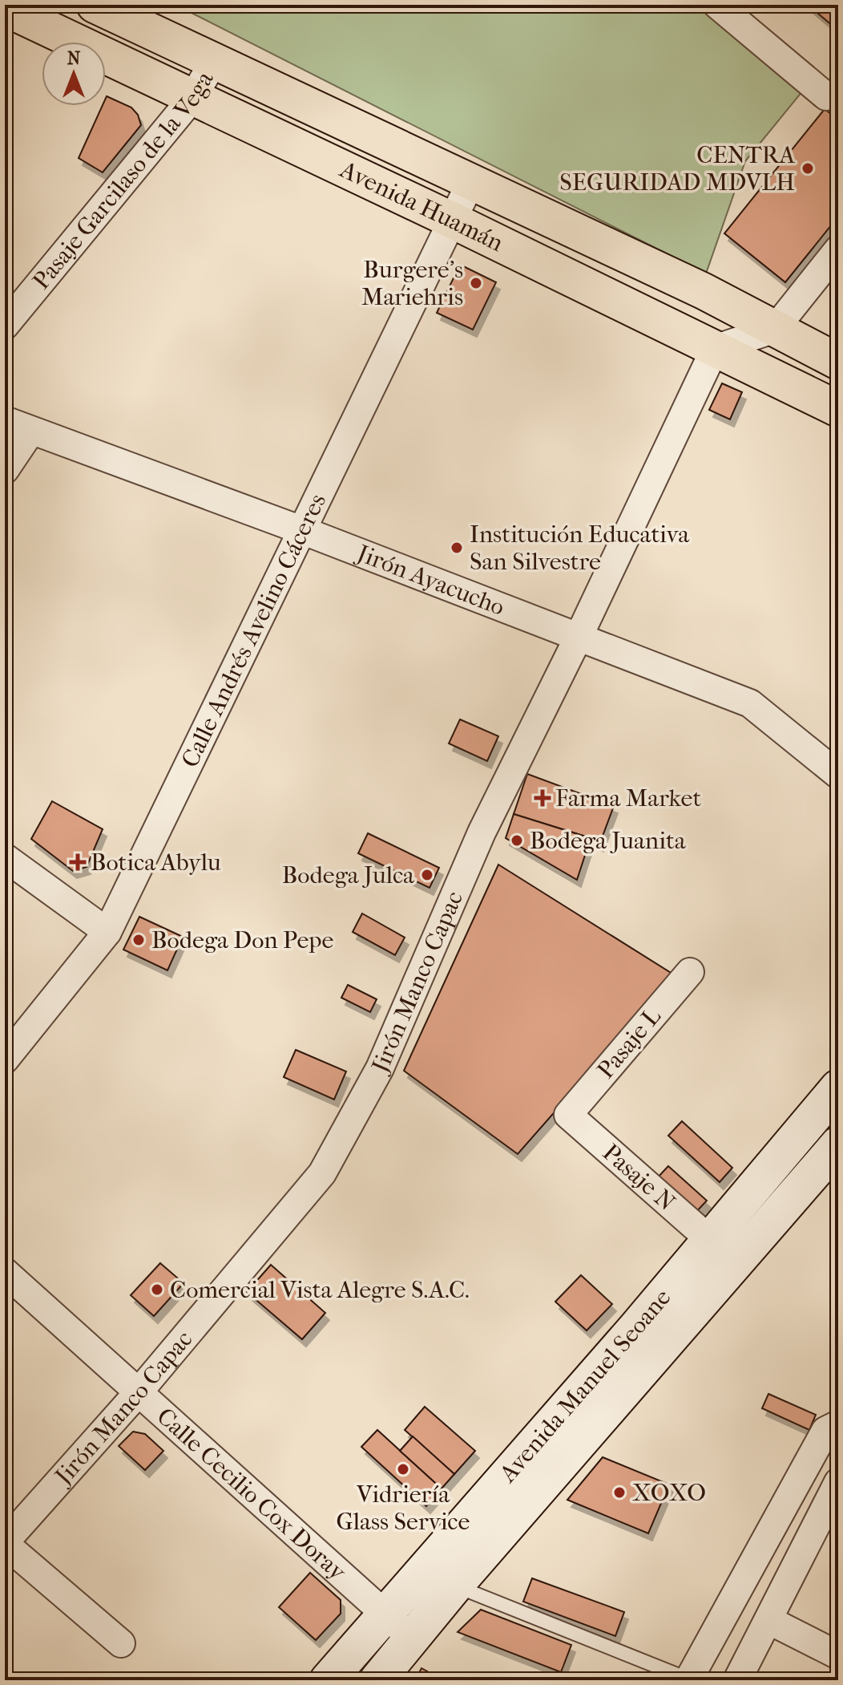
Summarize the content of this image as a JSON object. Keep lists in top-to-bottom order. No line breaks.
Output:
{"streets":{"main road":["Avenida Huamán"],"street":["Pasaje Garcilaso de la Vega","Jirón Ayacucho","Calle Andrés Avelino Cáceres","Jirón Manco Capac","Pasaje L","Pasaje N","Avenida Manuel Seoane","Calle Cecilio Cox Doray"]},"crossings":[["Pasaje Garcilaso de la Vega","Avenida Huamán"],["Avenida Huamán","Calle Andrés Avelino Cáceres"],["Avenida Huamán","Jirón Manco Capac"],["Jirón Ayacucho","Calle Andrés Avelino Cáceres"],["Jirón Ayacucho","Jirón Manco Capac"],["Jirón Manco Capac","Calle Cecilio Cox Doray"],["Pasaje L","Pasaje N"],["Pasaje N","Avenida Manuel Seoane"],["Avenida Manuel Seoane","Calle Cecilio Cox Doray"]],"places":{"other":["CENTRA SEGURIDAD MDVLH","Burgere's Mariehris","Institución Educativa San Silvestre","Bodega Juanita","Bodega Julca","Bodega Don Pepe","Comercial Vista Alegre S.A.C.","Vidriería Glass Service","XOXO"],"health":["Farma Market","Botica Abylu"]},"north":"top"}
